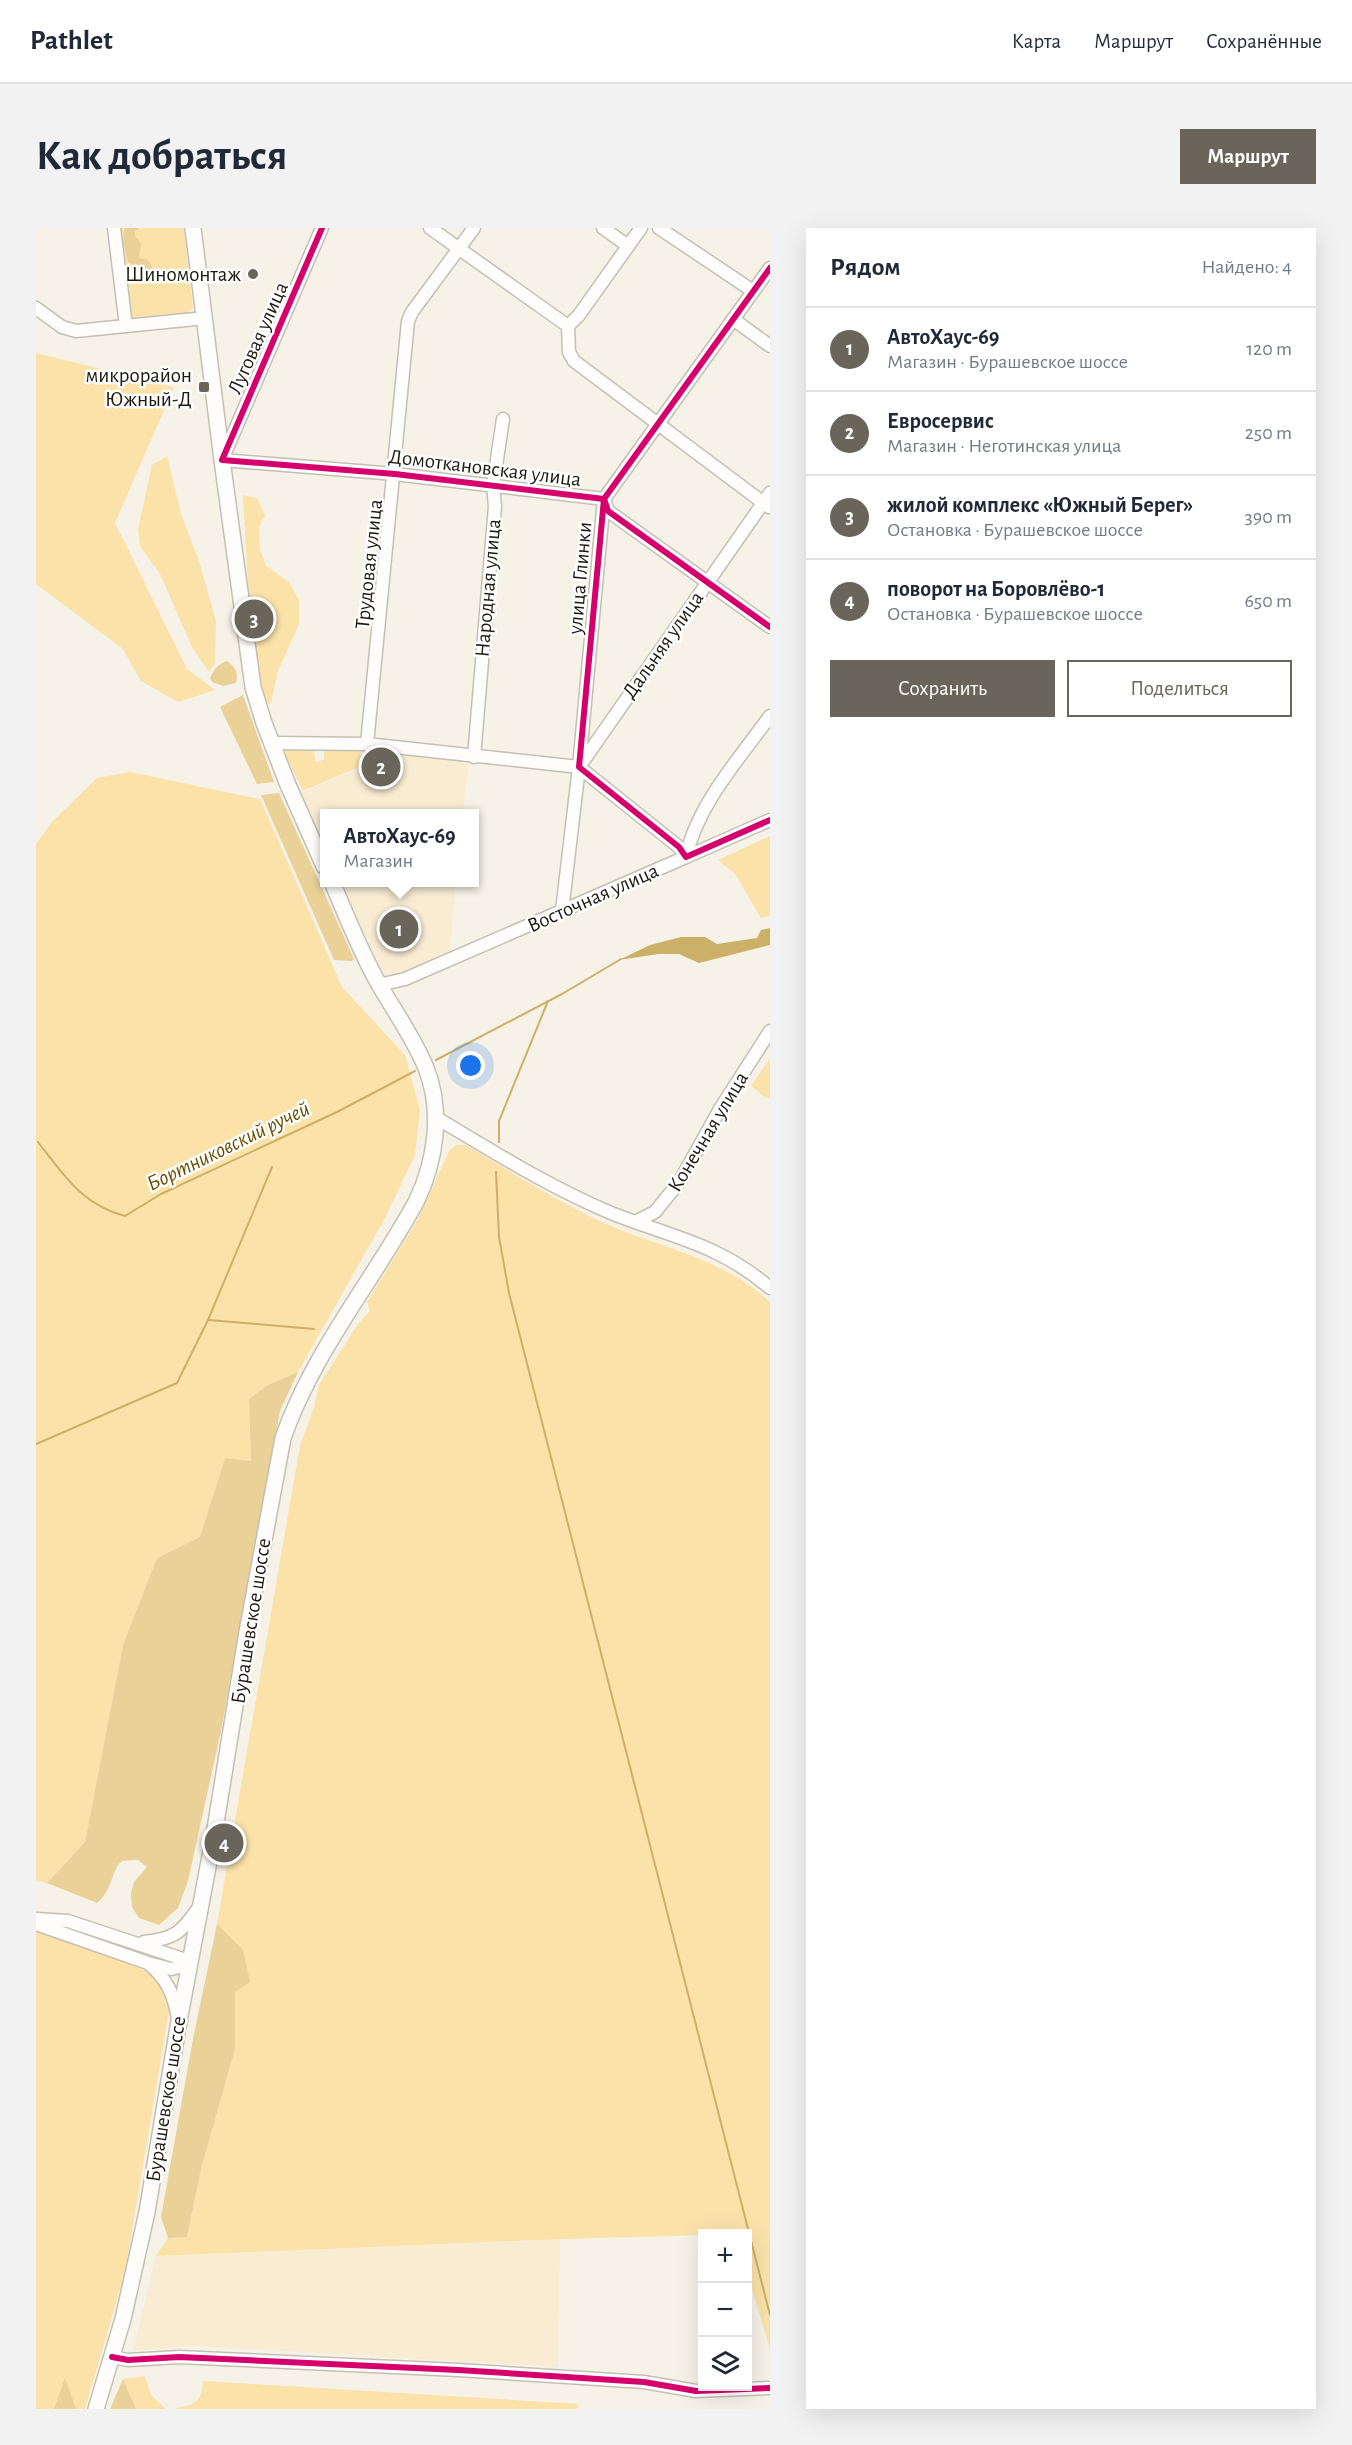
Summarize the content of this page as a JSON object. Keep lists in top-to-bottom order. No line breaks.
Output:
{"streets":{"main road":["Бурашевское шоссе"],"street":["Луговая улица","Домоткановская улица","Трудовая улица","улица Глинки","Народная улица","Дальняя улица","Восточная улица","Конечная улица"]},"crossings":[["Луговая улица","Домоткановская улица"],["Домоткановская улица","Трудовая улица"],["Домоткановская улица","улица Глинки"],["Домоткановская улица","Народная улица"],["Домоткановская улица","Дальняя улица"],["улица Глинки","Дальняя улица"],["улица Глинки","Восточная улица"],["Восточная улица","Бурашевское шоссе"]],"water":["Бортниковский ручей"],"places":{"other":["Шиномонтаж"],"transit":["микрорайон Южный-Д"]},"page":{"header":"Pathlet","nav":["Карта","Маршрут","Сохранённые"],"buttons":["Маршрут",["Сохранить","Поделиться"]],"title":"Как добраться","heading":["Рядом","Найдено: 4"],"list":[{"mark":"1","name":"АвтоХаус-69","note":"Магазин · Бурашевское шоссе","value":"120 m"},{"mark":"2","name":"Евросервис","note":"Магазин · Неготинская улица","value":"250 m"},{"mark":"3","name":"жилой комплекс «Южный Берег»","note":"Остановка · Бурашевское шоссе","value":"390 m"},{"mark":"4","name":"поворот на Боровлёво-1","note":"Остановка · Бурашевское шоссе","value":"650 m"}],"pins":["3","2","1","4"],"popup":["АвтоХаус-69","Магазин"],"map_buttons":["+","−"]}}
